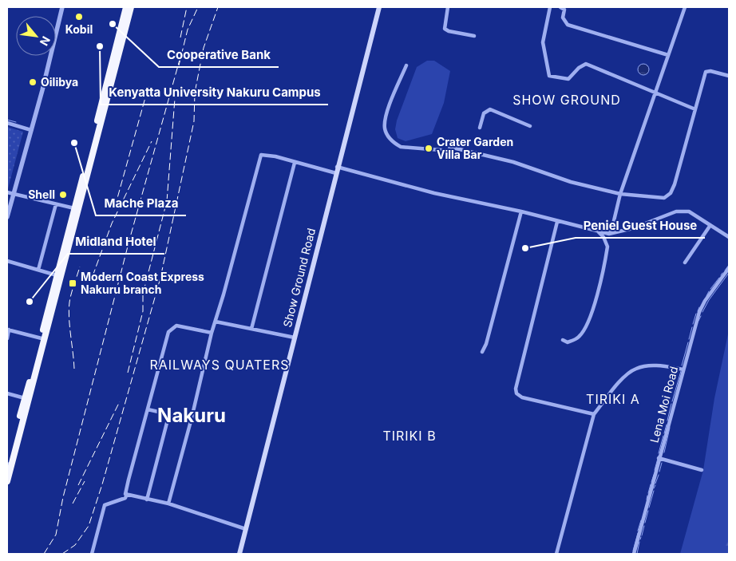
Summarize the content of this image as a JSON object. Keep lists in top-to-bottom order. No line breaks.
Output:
{"streets":{"main road":["Show Ground Road"],"street":["Lena Moi Road"]},"districts":["SHOW GROUND","RAILWAYS QUATERS","TIRIKI A","Nakuru","TIRIKI B"],"places":{"other":["Kobil","Cooperative Bank","Kenyatta University Nakuru Campus","Oilibya","Mache Plaza","Crater Garden Villa Bar","Shell","Peniel Guest House","Midland Hotel"],"transit":["Modern Coast Express Nakuru branch"]},"north":"bottom right"}
